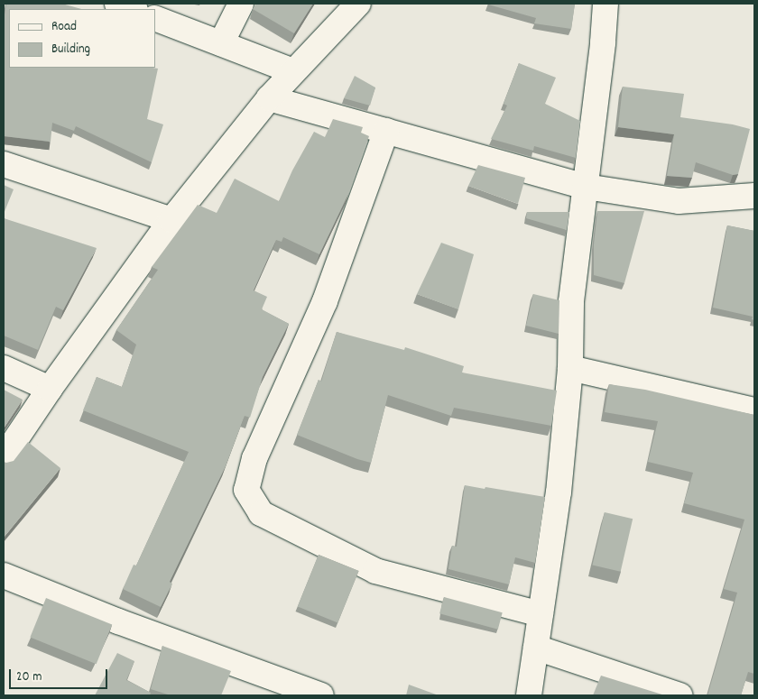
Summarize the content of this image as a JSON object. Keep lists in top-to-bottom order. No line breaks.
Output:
{"legend":["Road","Building"],"scale_bar":"20 m"}
